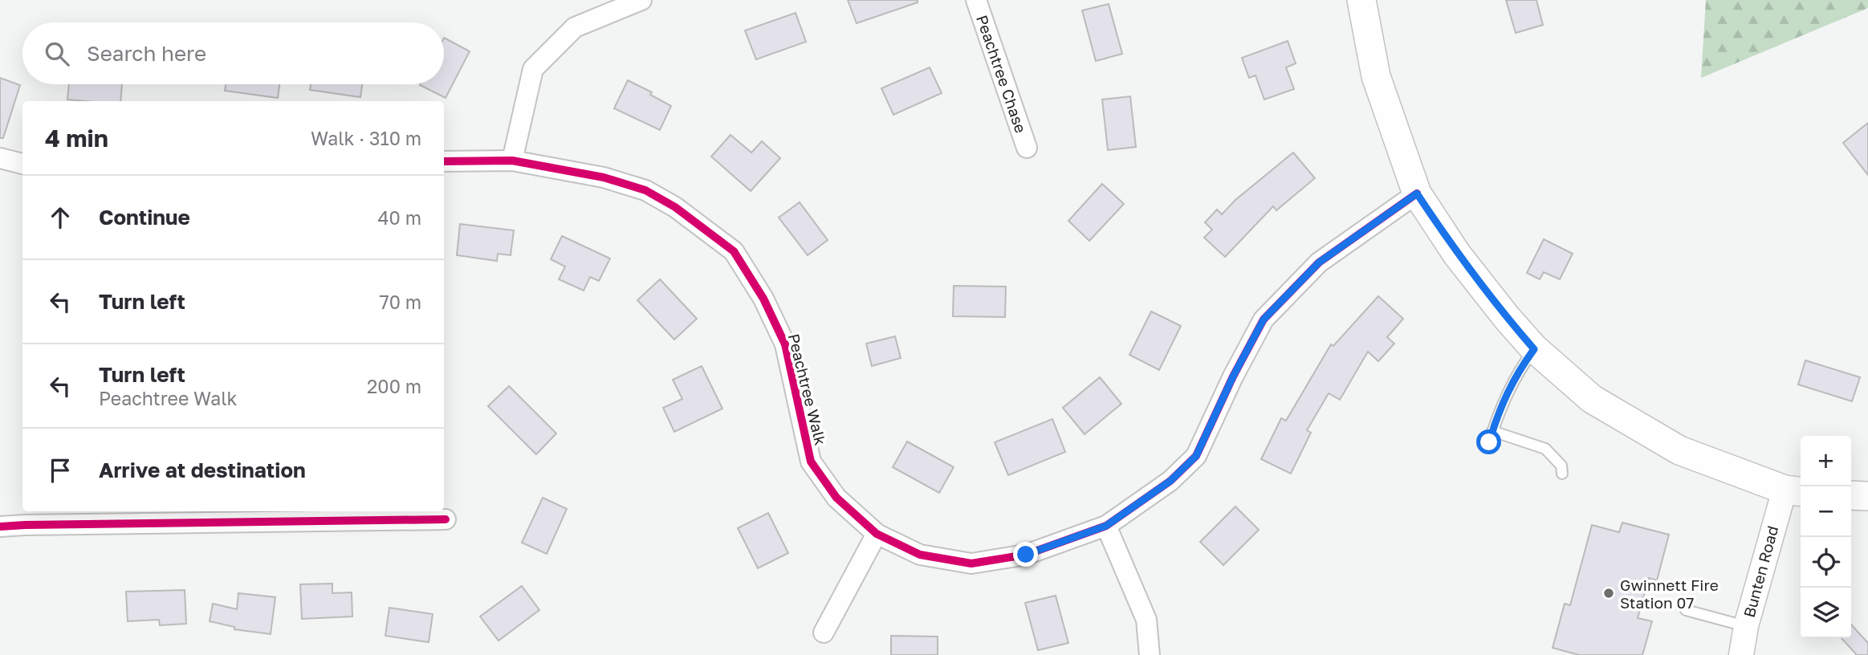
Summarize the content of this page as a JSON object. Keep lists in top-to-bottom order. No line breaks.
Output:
{"streets":{"street":["Peachtree Chase","Peachtree Walk","Bunten Road"]},"places":["Gwinnett Fire Station 07"],"page":{"search":"Search here","heading":["4 min","Walk · 310 m"],"list":[["Continue","40 m"],["Turn left","70 m"],["Turn left","Peachtree Walk","200 m"],"Arrive at destination"],"map_buttons":["+","−"]}}
